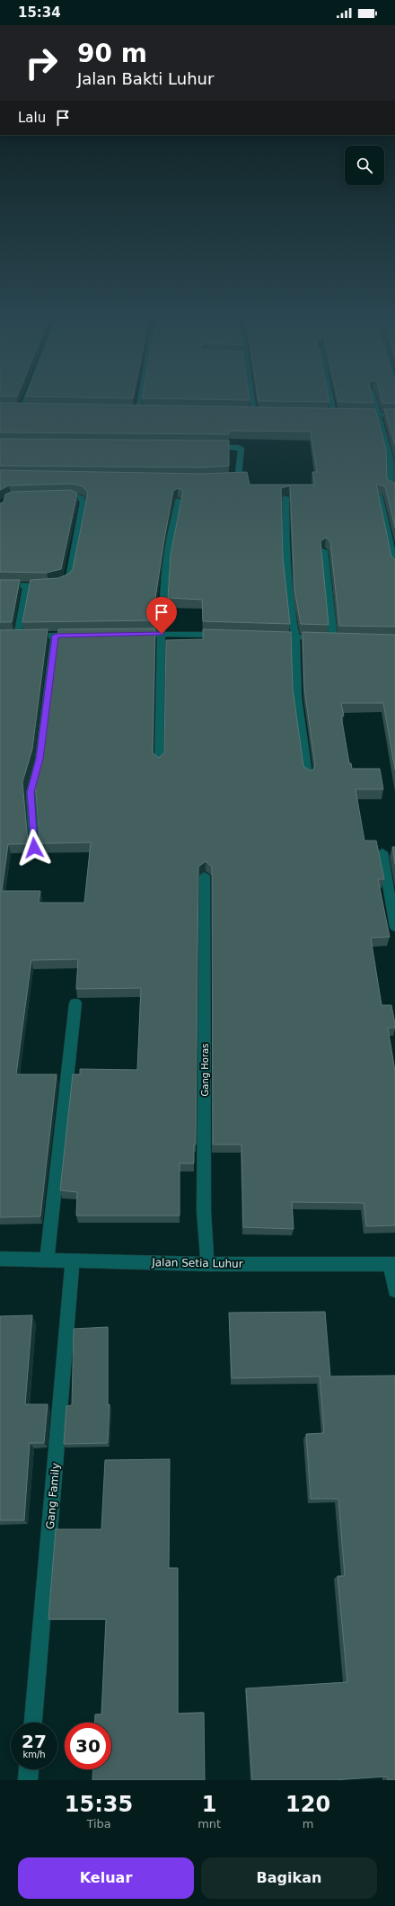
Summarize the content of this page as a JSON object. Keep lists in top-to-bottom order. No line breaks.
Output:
{"streets":{"street":["Gang Horas","Jalan Setia Luhur","Gang Family"]},"crossings":[["Gang Horas","Jalan Setia Luhur"],["Jalan Setia Luhur","Gang Family"]],"page":{"status":"15:34","turn":["90 m","Jalan Bakti Luhur"],"then":"Lalu","speed":"27 km/h","limit":"30","eta":["15:35","Tiba","1","mnt","120","m"],"buttons":["Keluar","Bagikan"]}}
